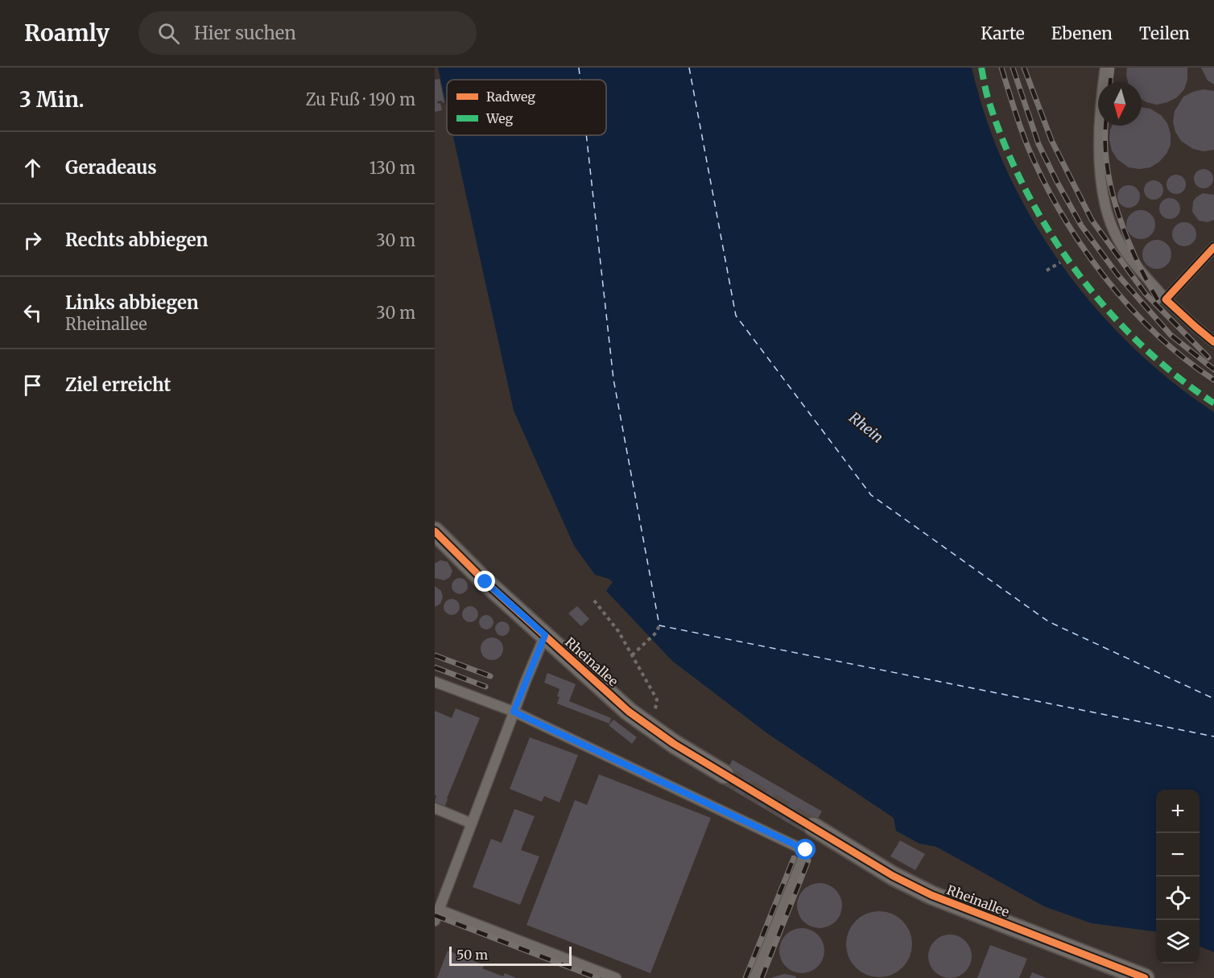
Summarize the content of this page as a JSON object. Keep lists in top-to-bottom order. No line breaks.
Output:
{"streets":{"street":["Rheinallee"]},"water":["Rhein"],"legend":["Radweg","Weg"],"scale_bar":"50 m","north":"bottom","page":{"header":"Roamly","search":"Hier suchen","nav":["Karte","Ebenen","Teilen"],"heading":["3 Min.","Zu Fuß · 190 m"],"list":[["Geradeaus","130 m"],["Rechts abbiegen","30 m"],["Links abbiegen","Rheinallee","30 m"],"Ziel erreicht"],"map_buttons":["+","−"],"scale":"50 m"}}
